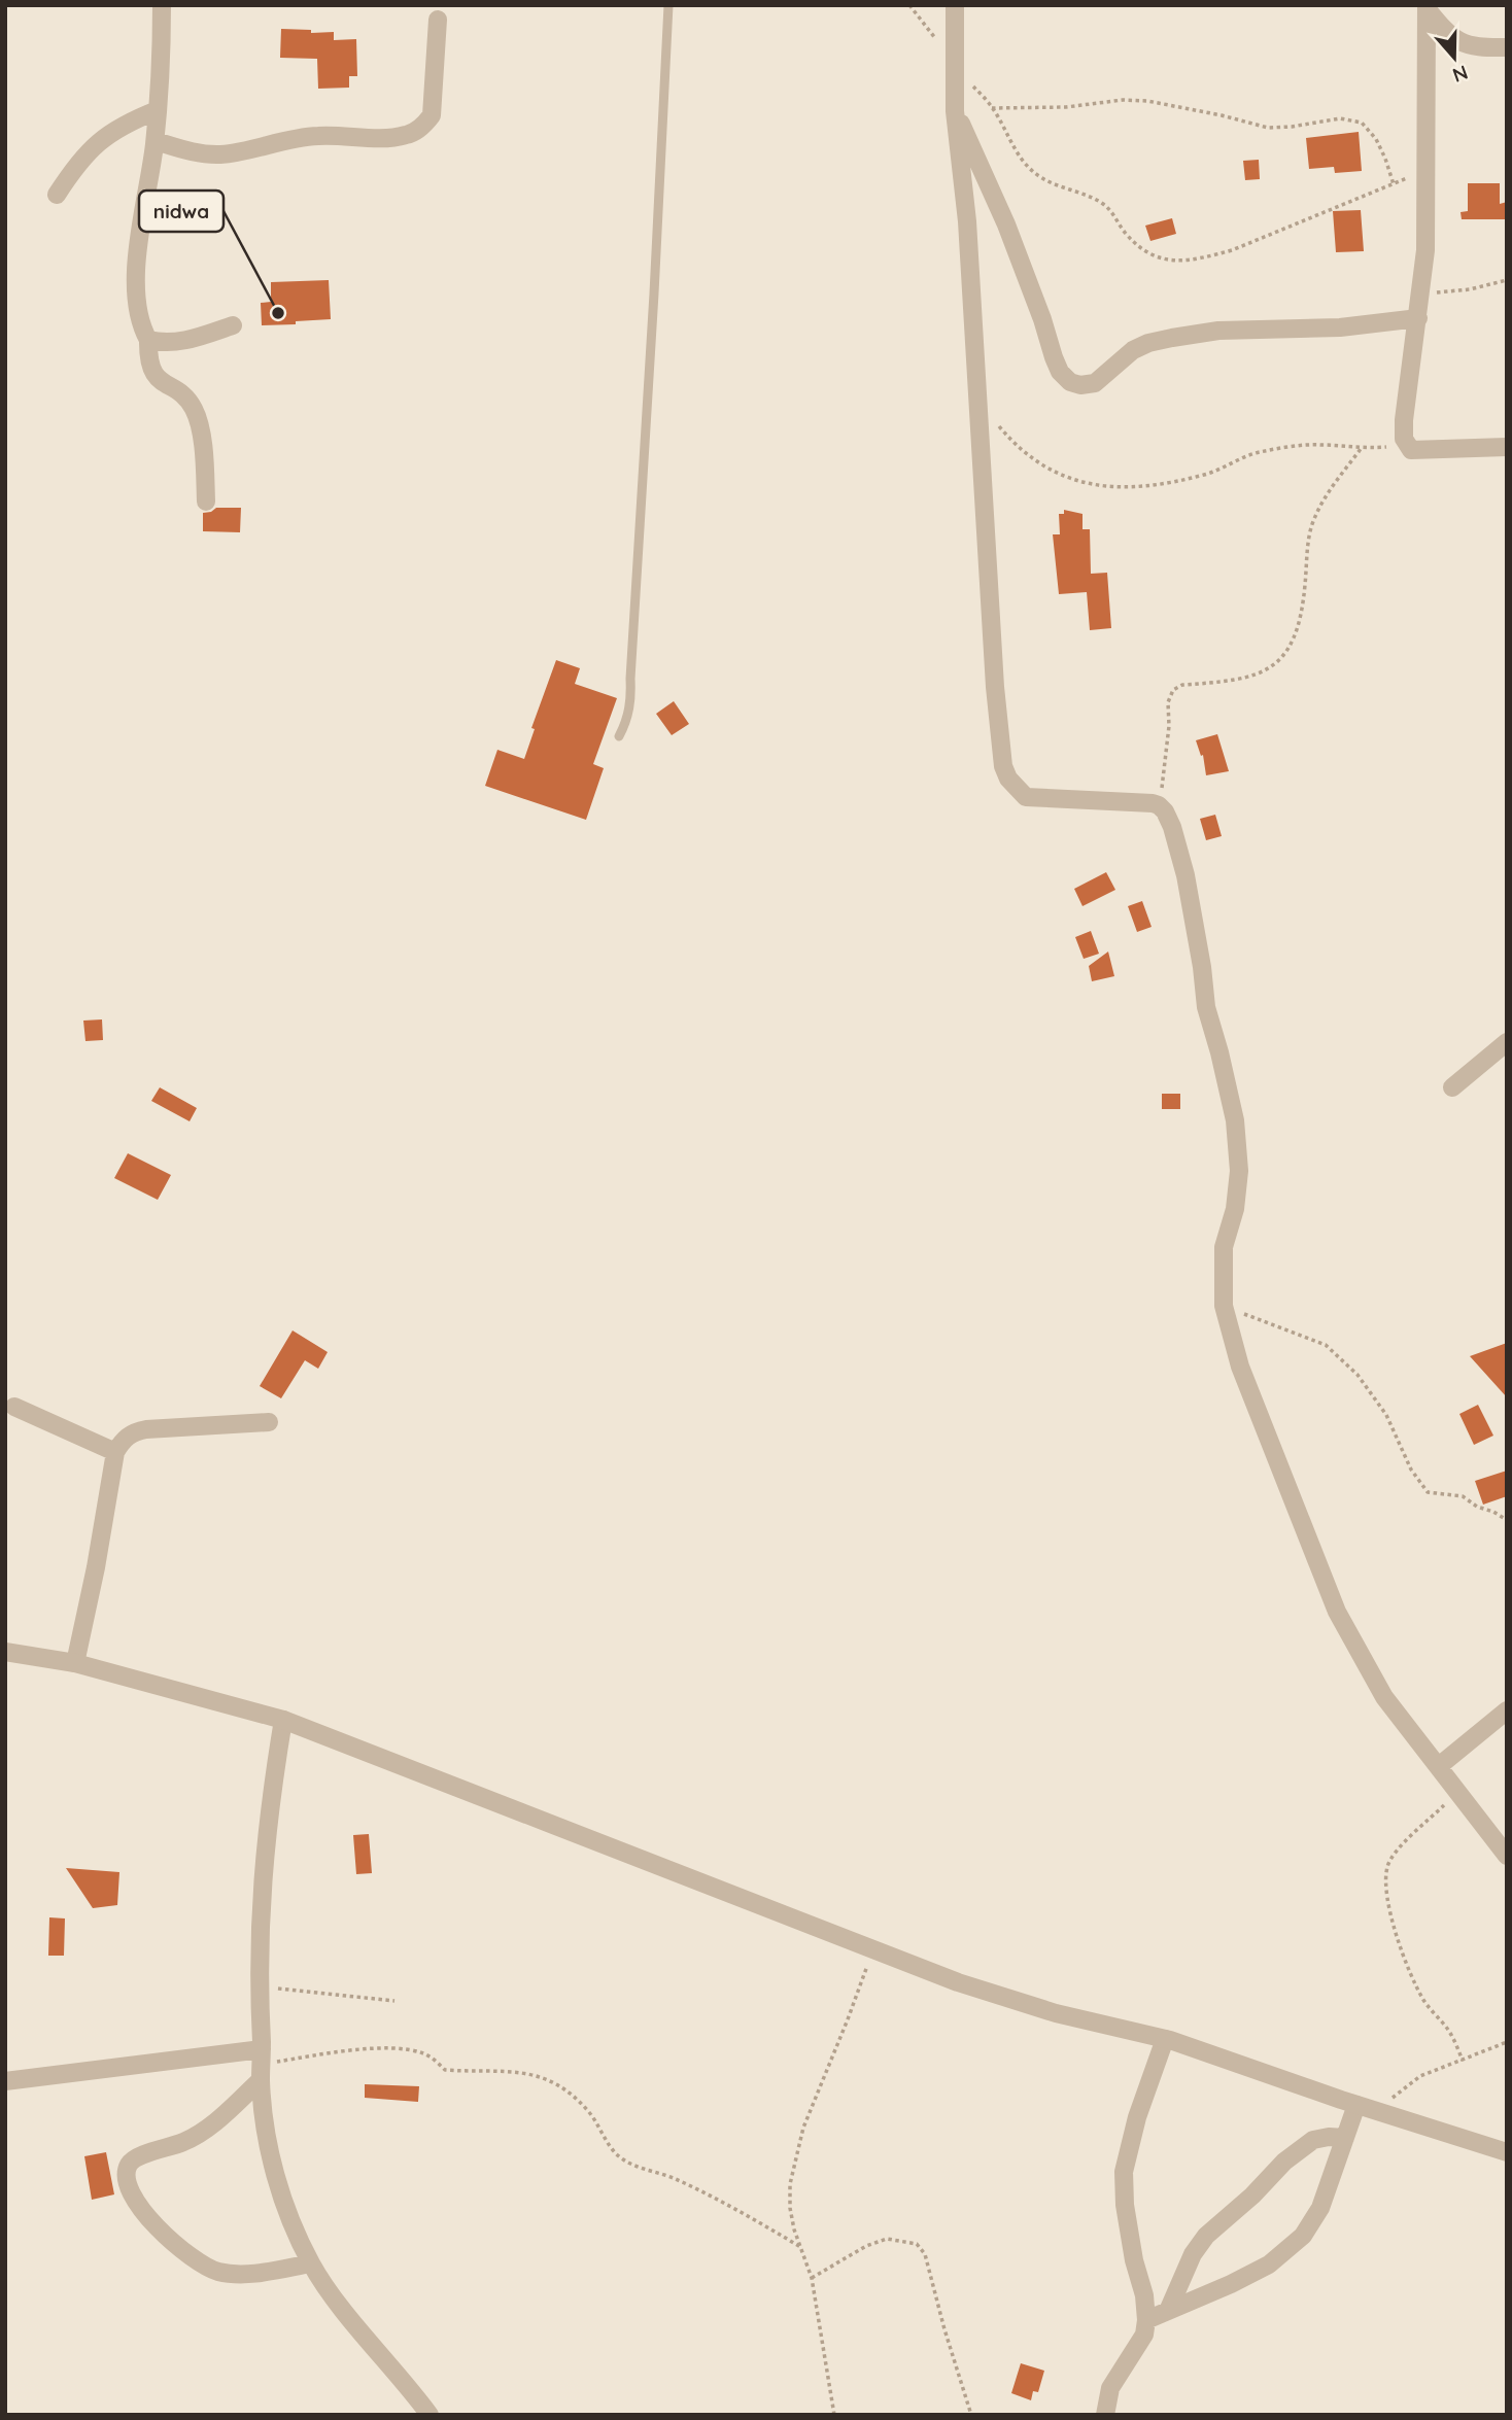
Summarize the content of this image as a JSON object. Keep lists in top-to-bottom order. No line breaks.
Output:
{"places":["nidwa"],"north":"bottom"}
